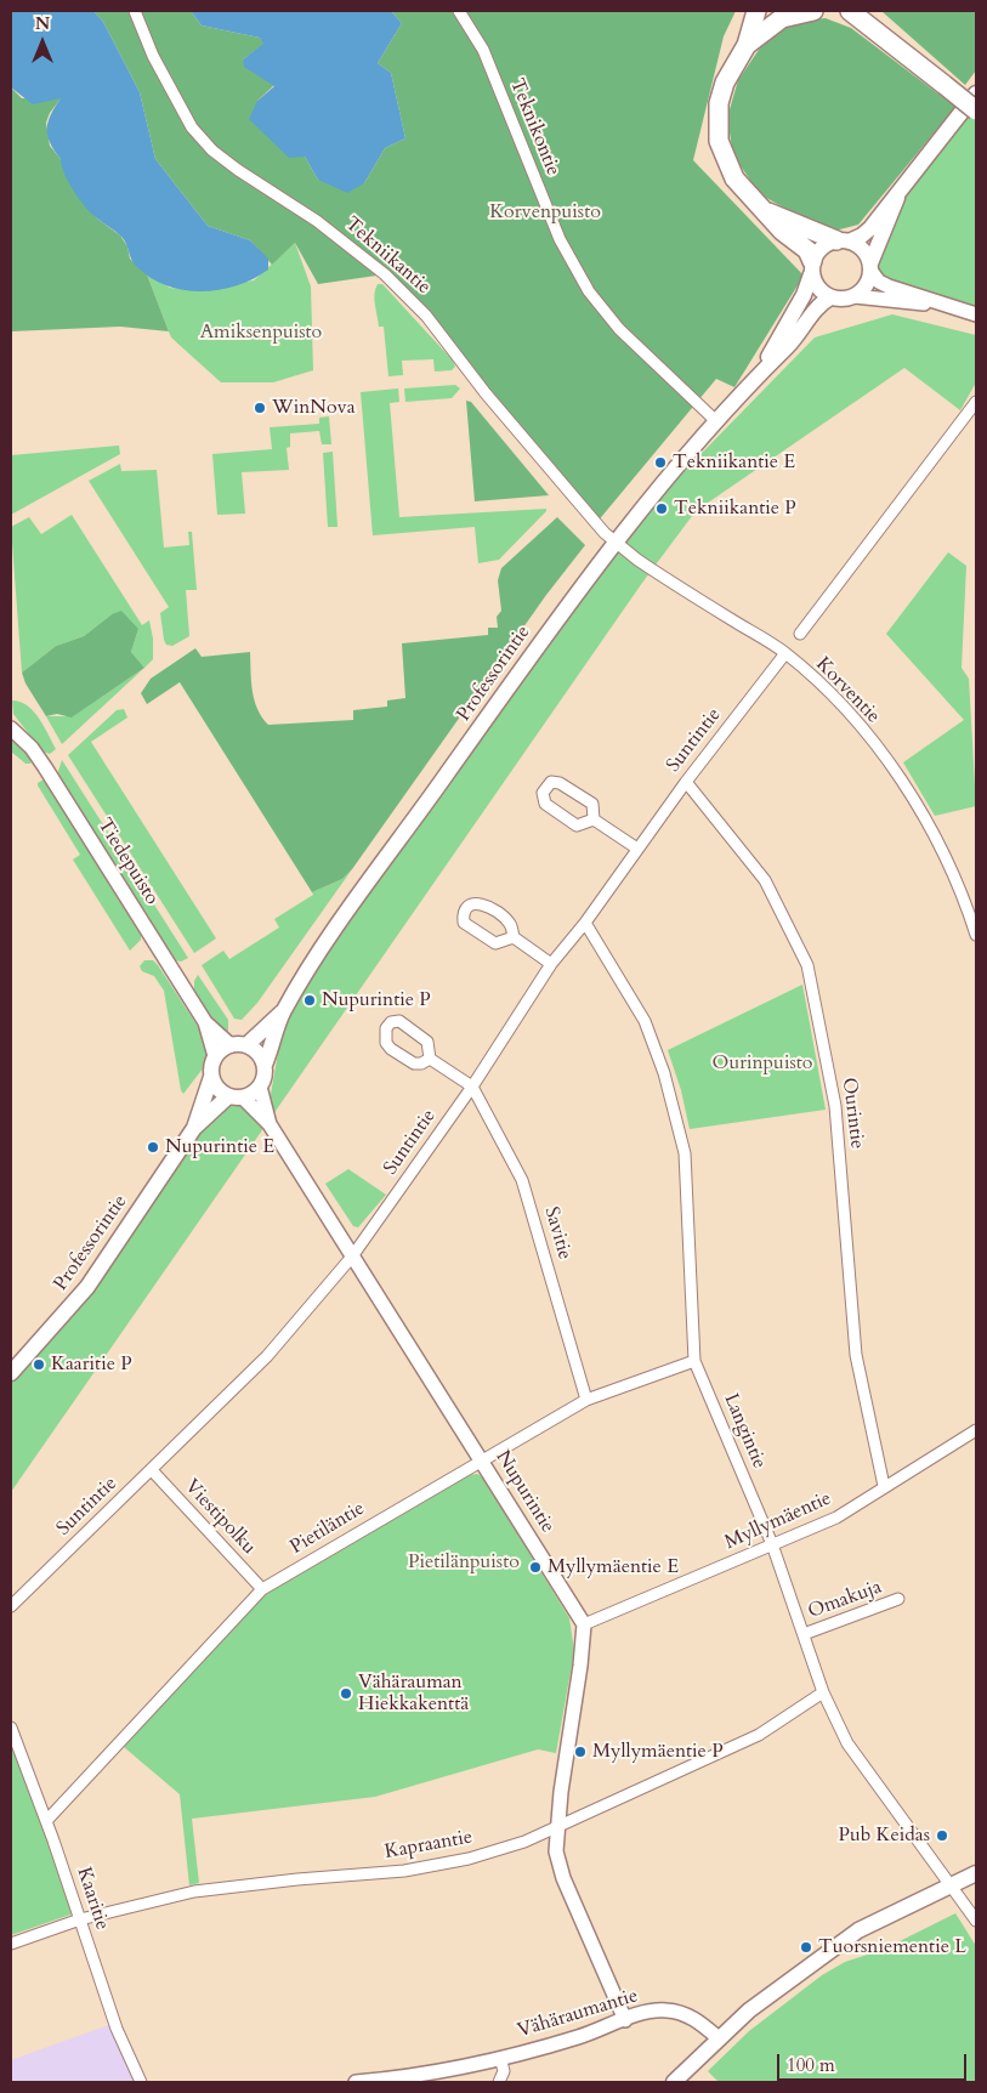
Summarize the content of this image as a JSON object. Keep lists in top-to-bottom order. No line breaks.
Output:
{"streets":{"main road":["Professorintie"],"street":["Teknikontie","Tekniikantie","Korventie","Suntintie","Tiedepuisto","Ourintie","Savitie","Langintie","Nupurintie","Viestipolku","Myllymäentie","Pietiläntie","Omakuja","Kapraantie","Kaaritie","Vähäraumantie"]},"crossings":[["Teknikontie","Professorintie"],["Tekniikantie","Professorintie"],["Tekniikantie","Korventie"],["Professorintie","Korventie"],["Professorintie","Tiedepuisto"],["Professorintie","Nupurintie"],["Korventie","Suntintie"],["Suntintie","Ourintie"],["Suntintie","Savitie"],["Suntintie","Langintie"],["Suntintie","Nupurintie"],["Suntintie","Viestipolku"],["Tiedepuisto","Nupurintie"],["Ourintie","Myllymäentie"],["Savitie","Pietiläntie"],["Langintie","Myllymäentie"],["Langintie","Pietiläntie"],["Langintie","Omakuja"],["Langintie","Kapraantie"],["Nupurintie","Myllymäentie"],["Nupurintie","Pietiläntie"],["Viestipolku","Pietiläntie"],["Pietiläntie","Kaaritie"],["Kapraantie","Kaaritie"]],"parks":["Korvenpuisto","Amiksenpuisto","Ourinpuisto","Pietilänpuisto"],"places":["WinNova","Tekniikantie E","Tekniikantie P","Nupurintie P","Nupurintie E","Kaaritie P","Myllymäentie E","Vähärauman Hiekkakenttä","Myllymäentie P","Pub Keidas","Tuorsniementie L"],"scale_bar":"100 m","north":"top"}
